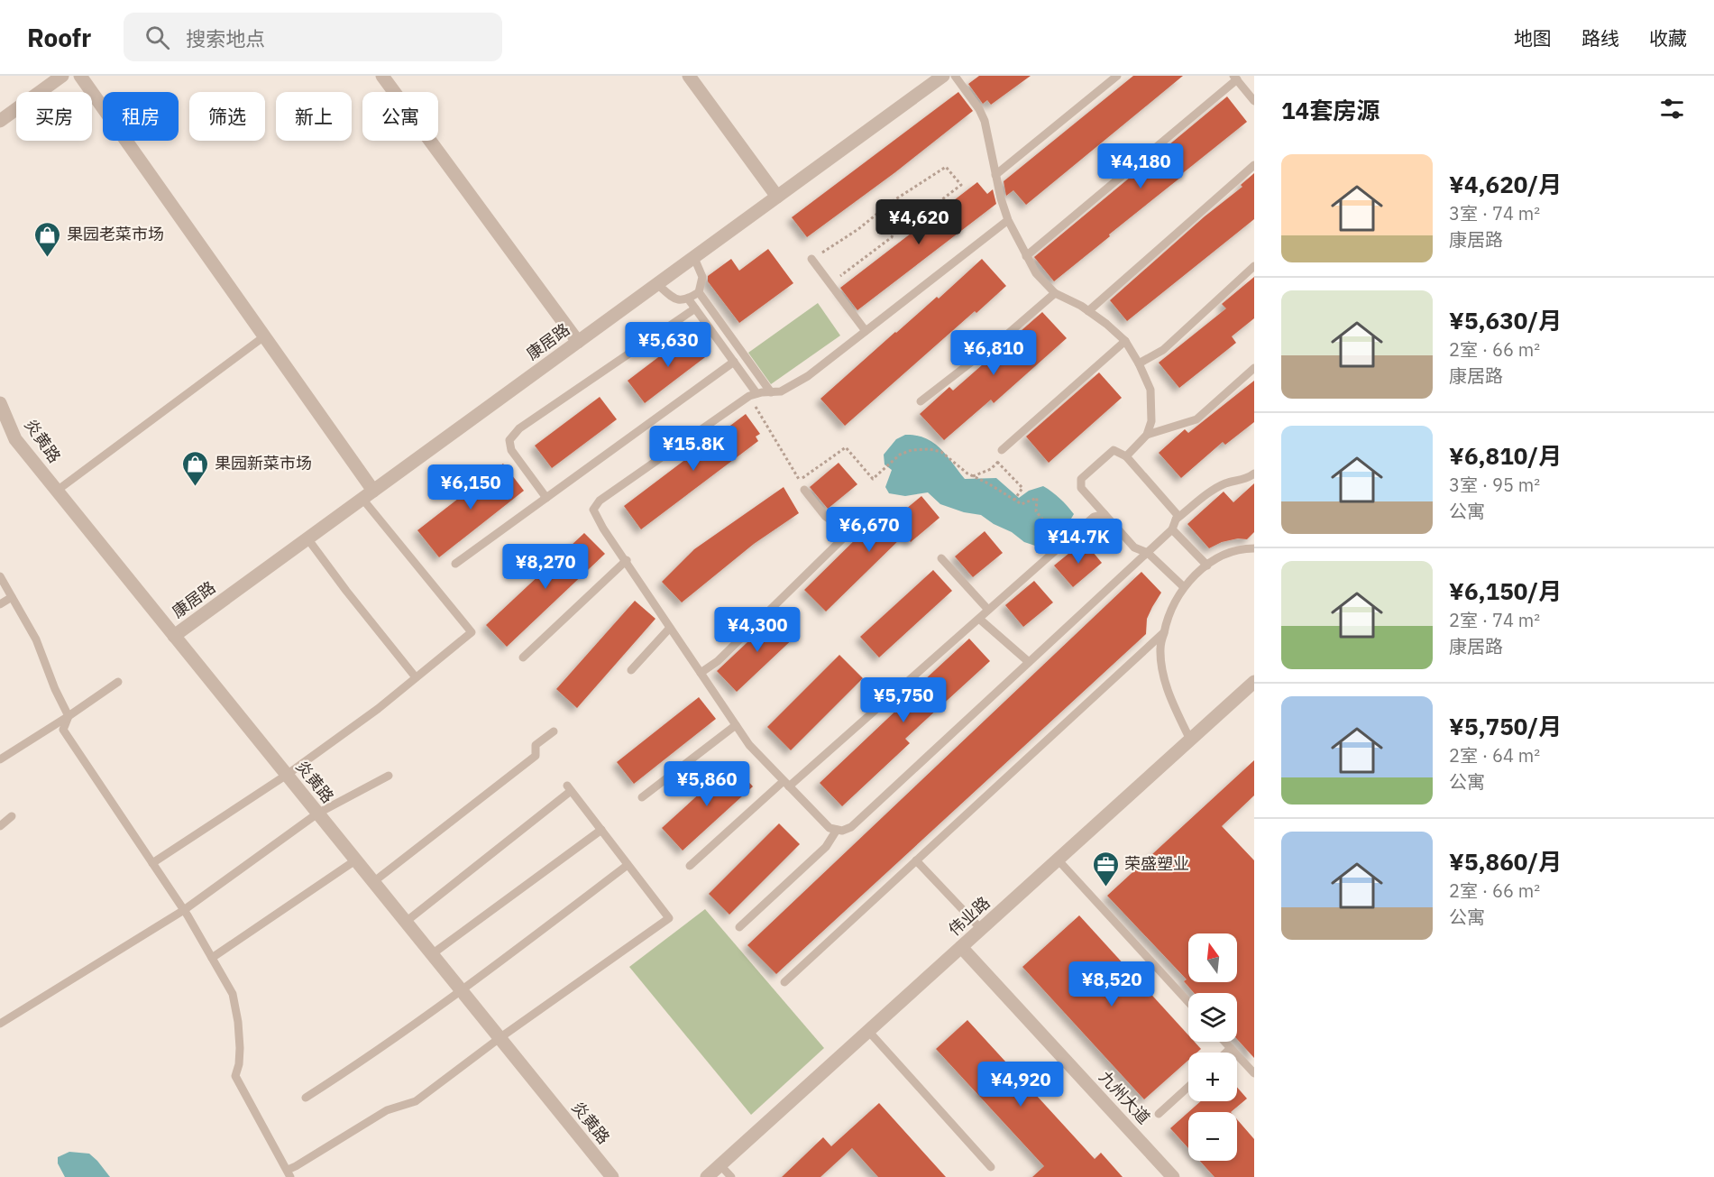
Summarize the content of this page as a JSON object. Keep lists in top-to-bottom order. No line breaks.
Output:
{"streets":{"street":["康居路","炎黄路","伟业路","九州大道"]},"crossings":[["康居路","炎黄路"],["伟业路","九州大道"]],"places":{"shop":["果园老菜市场","果园新菜市场"],"office":["荣盛塑业"]},"north":"top","page":{"header":"Roofr","search":"搜索地点","nav":["地图","路线","收藏"],"heading":"14套房源","chip":["买房","租房","筛选","新上","公寓"],"list":[{"name":"¥4,620/月","note":"3室 · 74 m² · 康居路"},{"name":"¥5,630/月","note":"2室 · 66 m² · 康居路"},{"name":"¥6,810/月","note":"3室 · 95 m² · 公寓"},{"name":"¥6,150/月","note":"2室 · 74 m² · 康居路"},{"name":"¥5,750/月","note":"2室 · 64 m² · 公寓"},{"name":"¥5,860/月","note":"2室 · 66 m² · 公寓"}],"price":["¥4,180","¥4,620","¥5,630","¥6,810","¥15.8K","¥6,150","¥6,670","¥14.7K","¥8,270","¥4,300","¥5,750","¥5,860","¥8,520","¥4,920"],"map_buttons":["+","−"]}}
